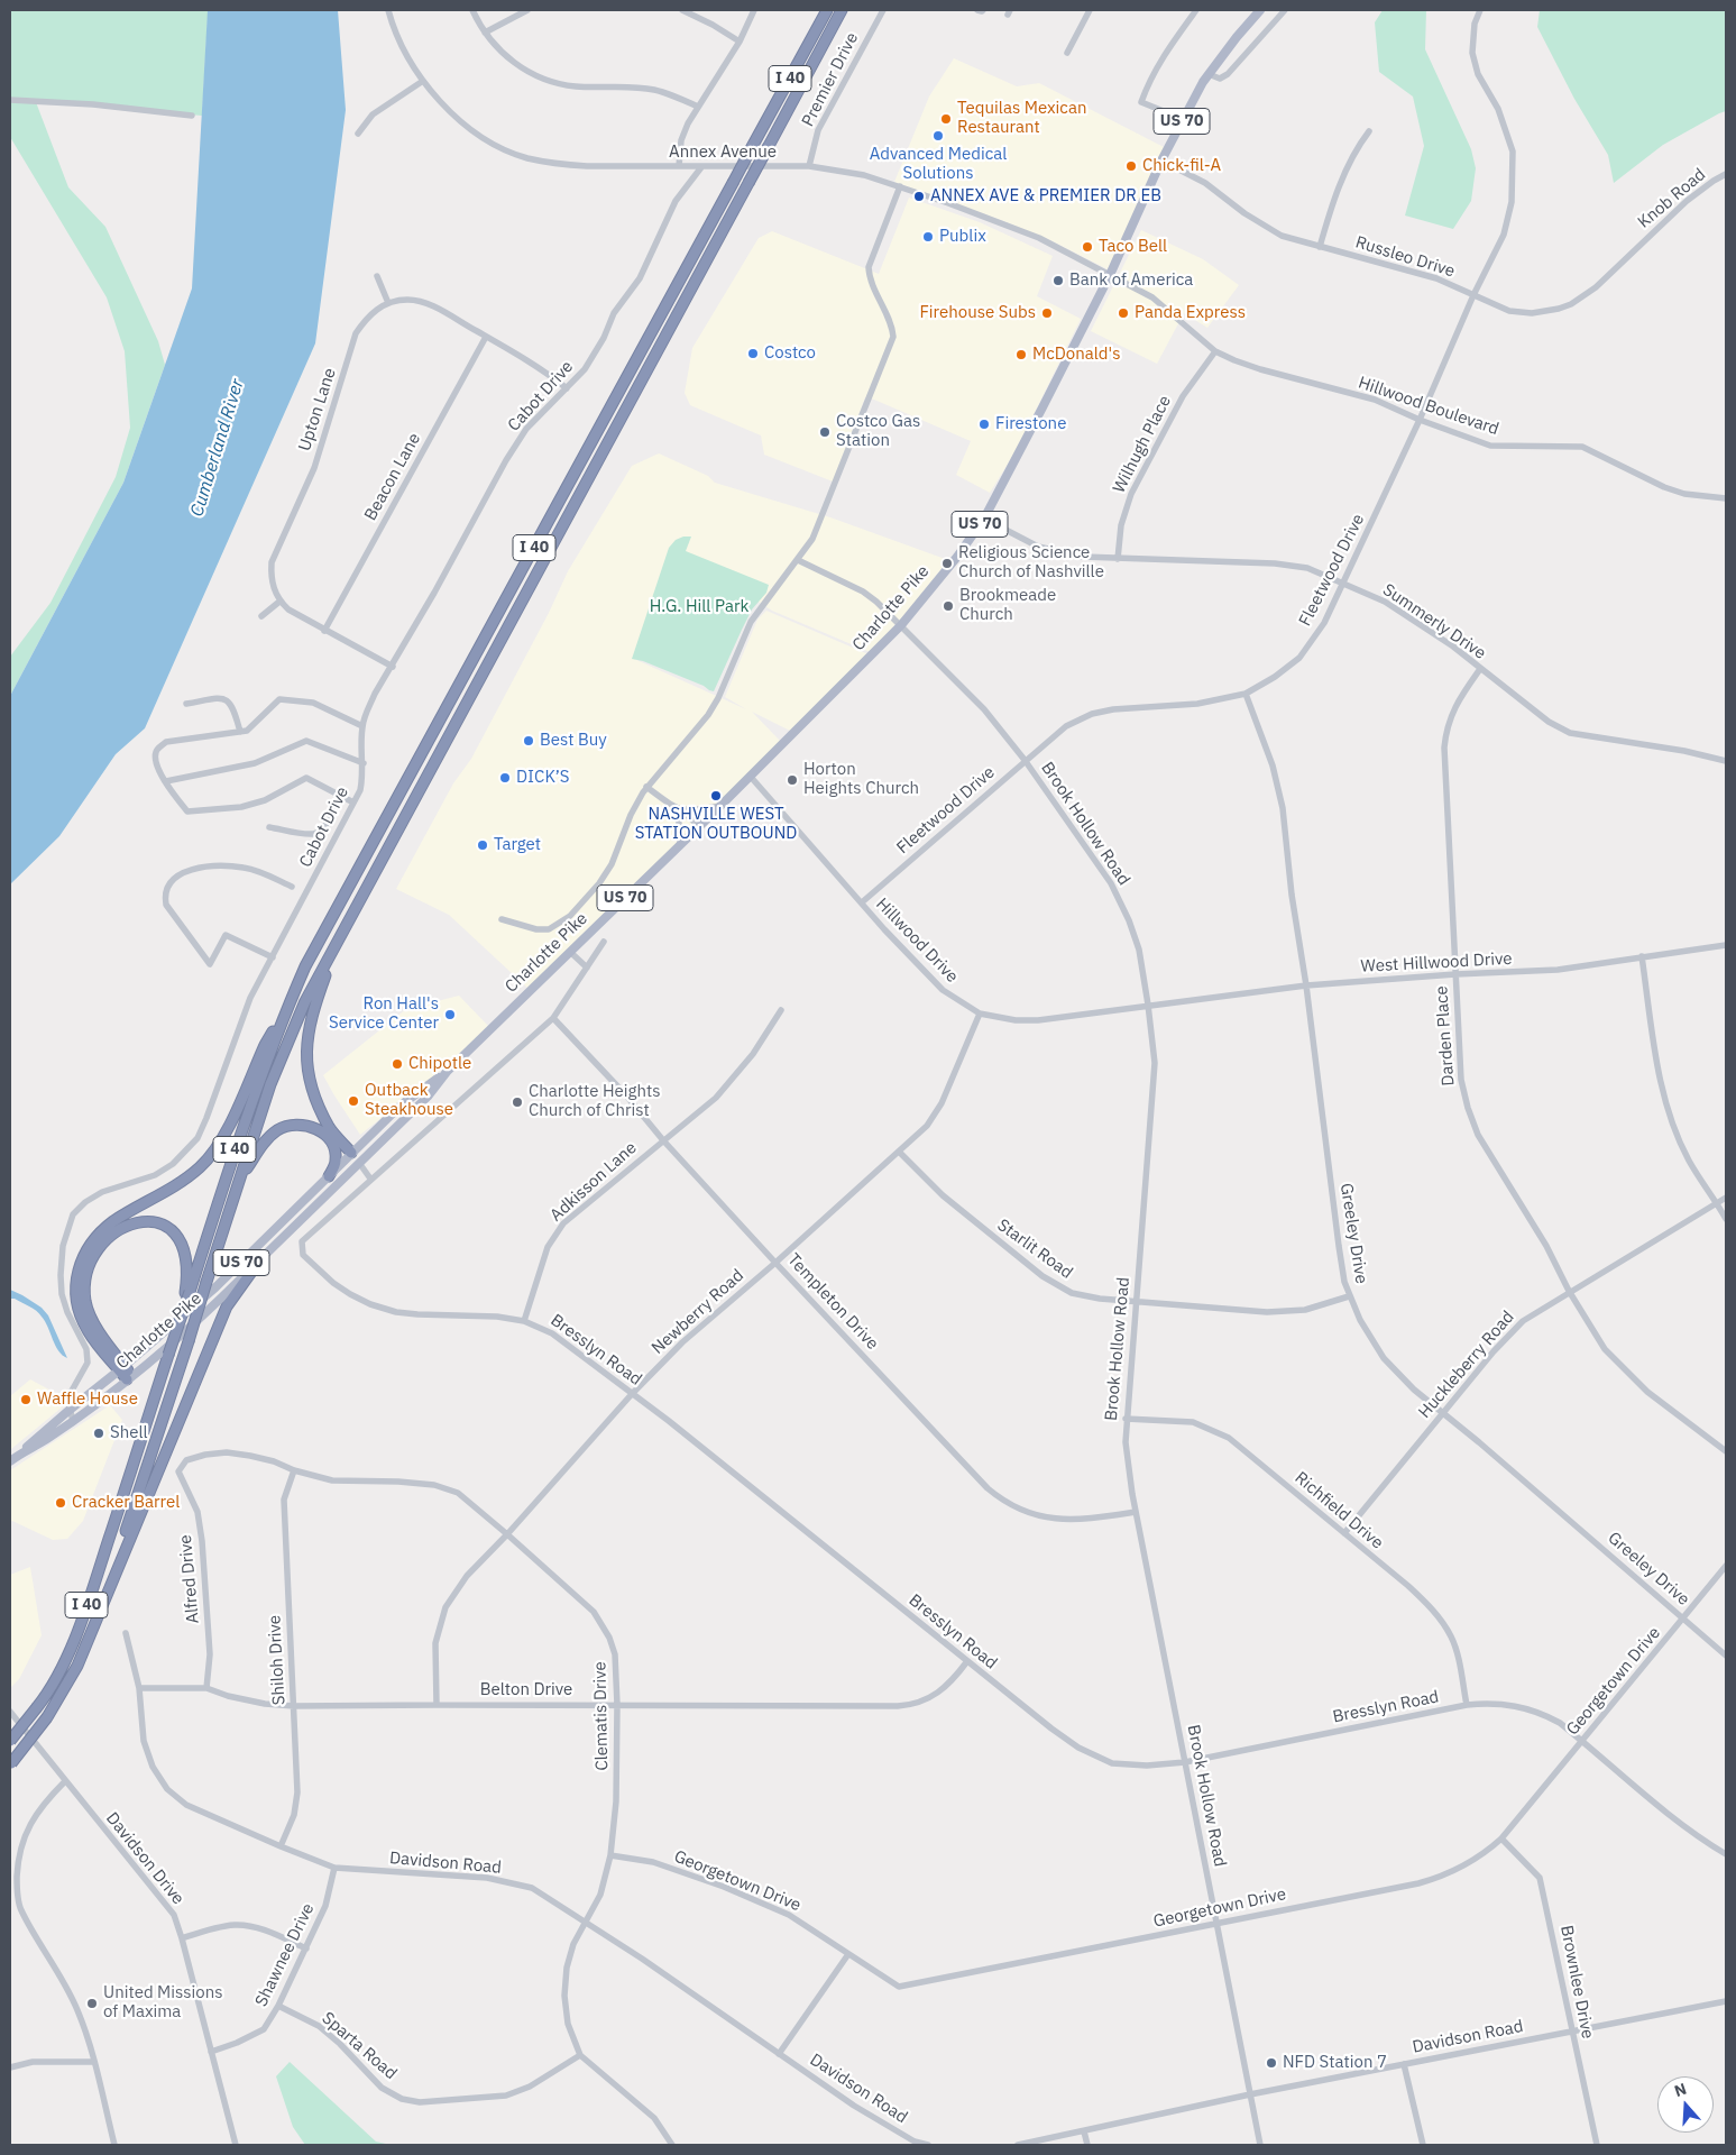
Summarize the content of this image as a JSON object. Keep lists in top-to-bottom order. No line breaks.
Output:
{"streets":{"highway":["I 40"],"main road":["US 70","Charlotte Pike"],"street":["Premier Drive","Annex Avenue","Knob Road","Russleo Drive","Cabot Drive","Hillwood Boulevard","Upton Lane","Wilhugh Place","Beacon Lane","Fleetwood Drive","Summerly Drive","Brook Hollow Road","Hillwood Drive","West Hillwood Drive","Darden Place","Adkisson Lane","Greeley Drive","Starlit Road","Templeton Drive","Newberry Road","Bresslyn Road","Huckleberry Road","Richfield Drive","Alfred Drive","Shiloh Drive","Georgetown Drive","Belton Drive","Clematis Drive","Davidson Drive","Davidson Road","Shawnee Drive","Brownlee Drive","Sparta Road"]},"crossings":[["Premier Drive","Annex Avenue"],["Annex Avenue","Cabot Drive"],["Annex Avenue","Hillwood Boulevard"],["Annex Avenue","Charlotte Pike"],["Knob Road","Russleo Drive"],["Russleo Drive","Fleetwood Drive"],["Russleo Drive","Charlotte Pike"],["Cabot Drive","Charlotte Pike"],["Hillwood Boulevard","Wilhugh Place"],["Hillwood Boulevard","Fleetwood Drive"],["Hillwood Boulevard","Charlotte Pike"],["Wilhugh Place","Summerly Drive"],["Fleetwood Drive","Summerly Drive"],["Fleetwood Drive","Brook Hollow Road"],["Fleetwood Drive","Hillwood Drive"],["Fleetwood Drive","Greeley Drive"],["Charlotte Pike","Summerly Drive"],["Charlotte Pike","Brook Hollow Road"],["Summerly Drive","Darden Place"],["Brook Hollow Road","Hillwood Drive"],["Brook Hollow Road","West Hillwood Drive"],["Brook Hollow Road","Starlit Road"],["Brook Hollow Road","Templeton Drive"],["Brook Hollow Road","Bresslyn Road"],["Brook Hollow Road","Richfield Drive"],["Brook Hollow Road","Georgetown Drive"],["Brook Hollow Road","Davidson Road"],["Hillwood Drive","West Hillwood Drive"],["Hillwood Drive","Newberry Road"],["West Hillwood Drive","Darden Place"],["West Hillwood Drive","Greeley Drive"],["Darden Place","Huckleberry Road"],["Adkisson Lane","Templeton Drive"],["Adkisson Lane","Bresslyn Road"],["Greeley Drive","Starlit Road"],["Greeley Drive","Huckleberry Road"],["Greeley Drive","Georgetown Drive"],["Starlit Road","Newberry Road"],["Templeton Drive","Newberry Road"],["Newberry Road","Bresslyn Road"],["Newberry Road","Belton Drive"],["Newberry Road","Clematis Drive"],["Bresslyn Road","Richfield Drive"],["Bresslyn Road","Georgetown Drive"],["Bresslyn Road","Belton Drive"],["Huckleberry Road","Richfield Drive"],["Alfred Drive","Belton Drive"],["Alfred Drive","Clematis Drive"],["Shiloh Drive","Belton Drive"],["Shiloh Drive","Clematis Drive"],["Shiloh Drive","Davidson Road"],["Georgetown Drive","Clematis Drive"],["Georgetown Drive","Brownlee Drive"],["Belton Drive","Clematis Drive"],["Belton Drive","Davidson Road"],["Clematis Drive","Davidson Road"],["Clematis Drive","Sparta Road"],["Davidson Drive","Shawnee Drive"],["Davidson Road","Shawnee Drive"],["Davidson Road","Brownlee Drive"],["Shawnee Drive","Sparta Road"]],"water":["Cumberland River"],"parks":["H.G. Hill Park"],"places":["Tequilas Mexican Restaurant","Advanced Medical Solutions","Chick-fil-A","ANNEX AVE & PREMIER DR EB","Publix","Taco Bell","Bank of America","Firehouse Subs","Panda Express","Costco","McDonald's","Firestone","Costco Gas Station","Religious Science Church of Nashville","Brookmeade Church","Best Buy","DICK’S","Horton Heights Church","NASHVILLE WEST STATION OUTBOUND","Target","Ron Hall's Service Center","Chipotle","Outback Steakhouse","Charlotte Heights Church of Christ","Waffle House","Shell","Cracker Barrel","United Missions of Maxima","NFD Station 7"],"north":"top"}
